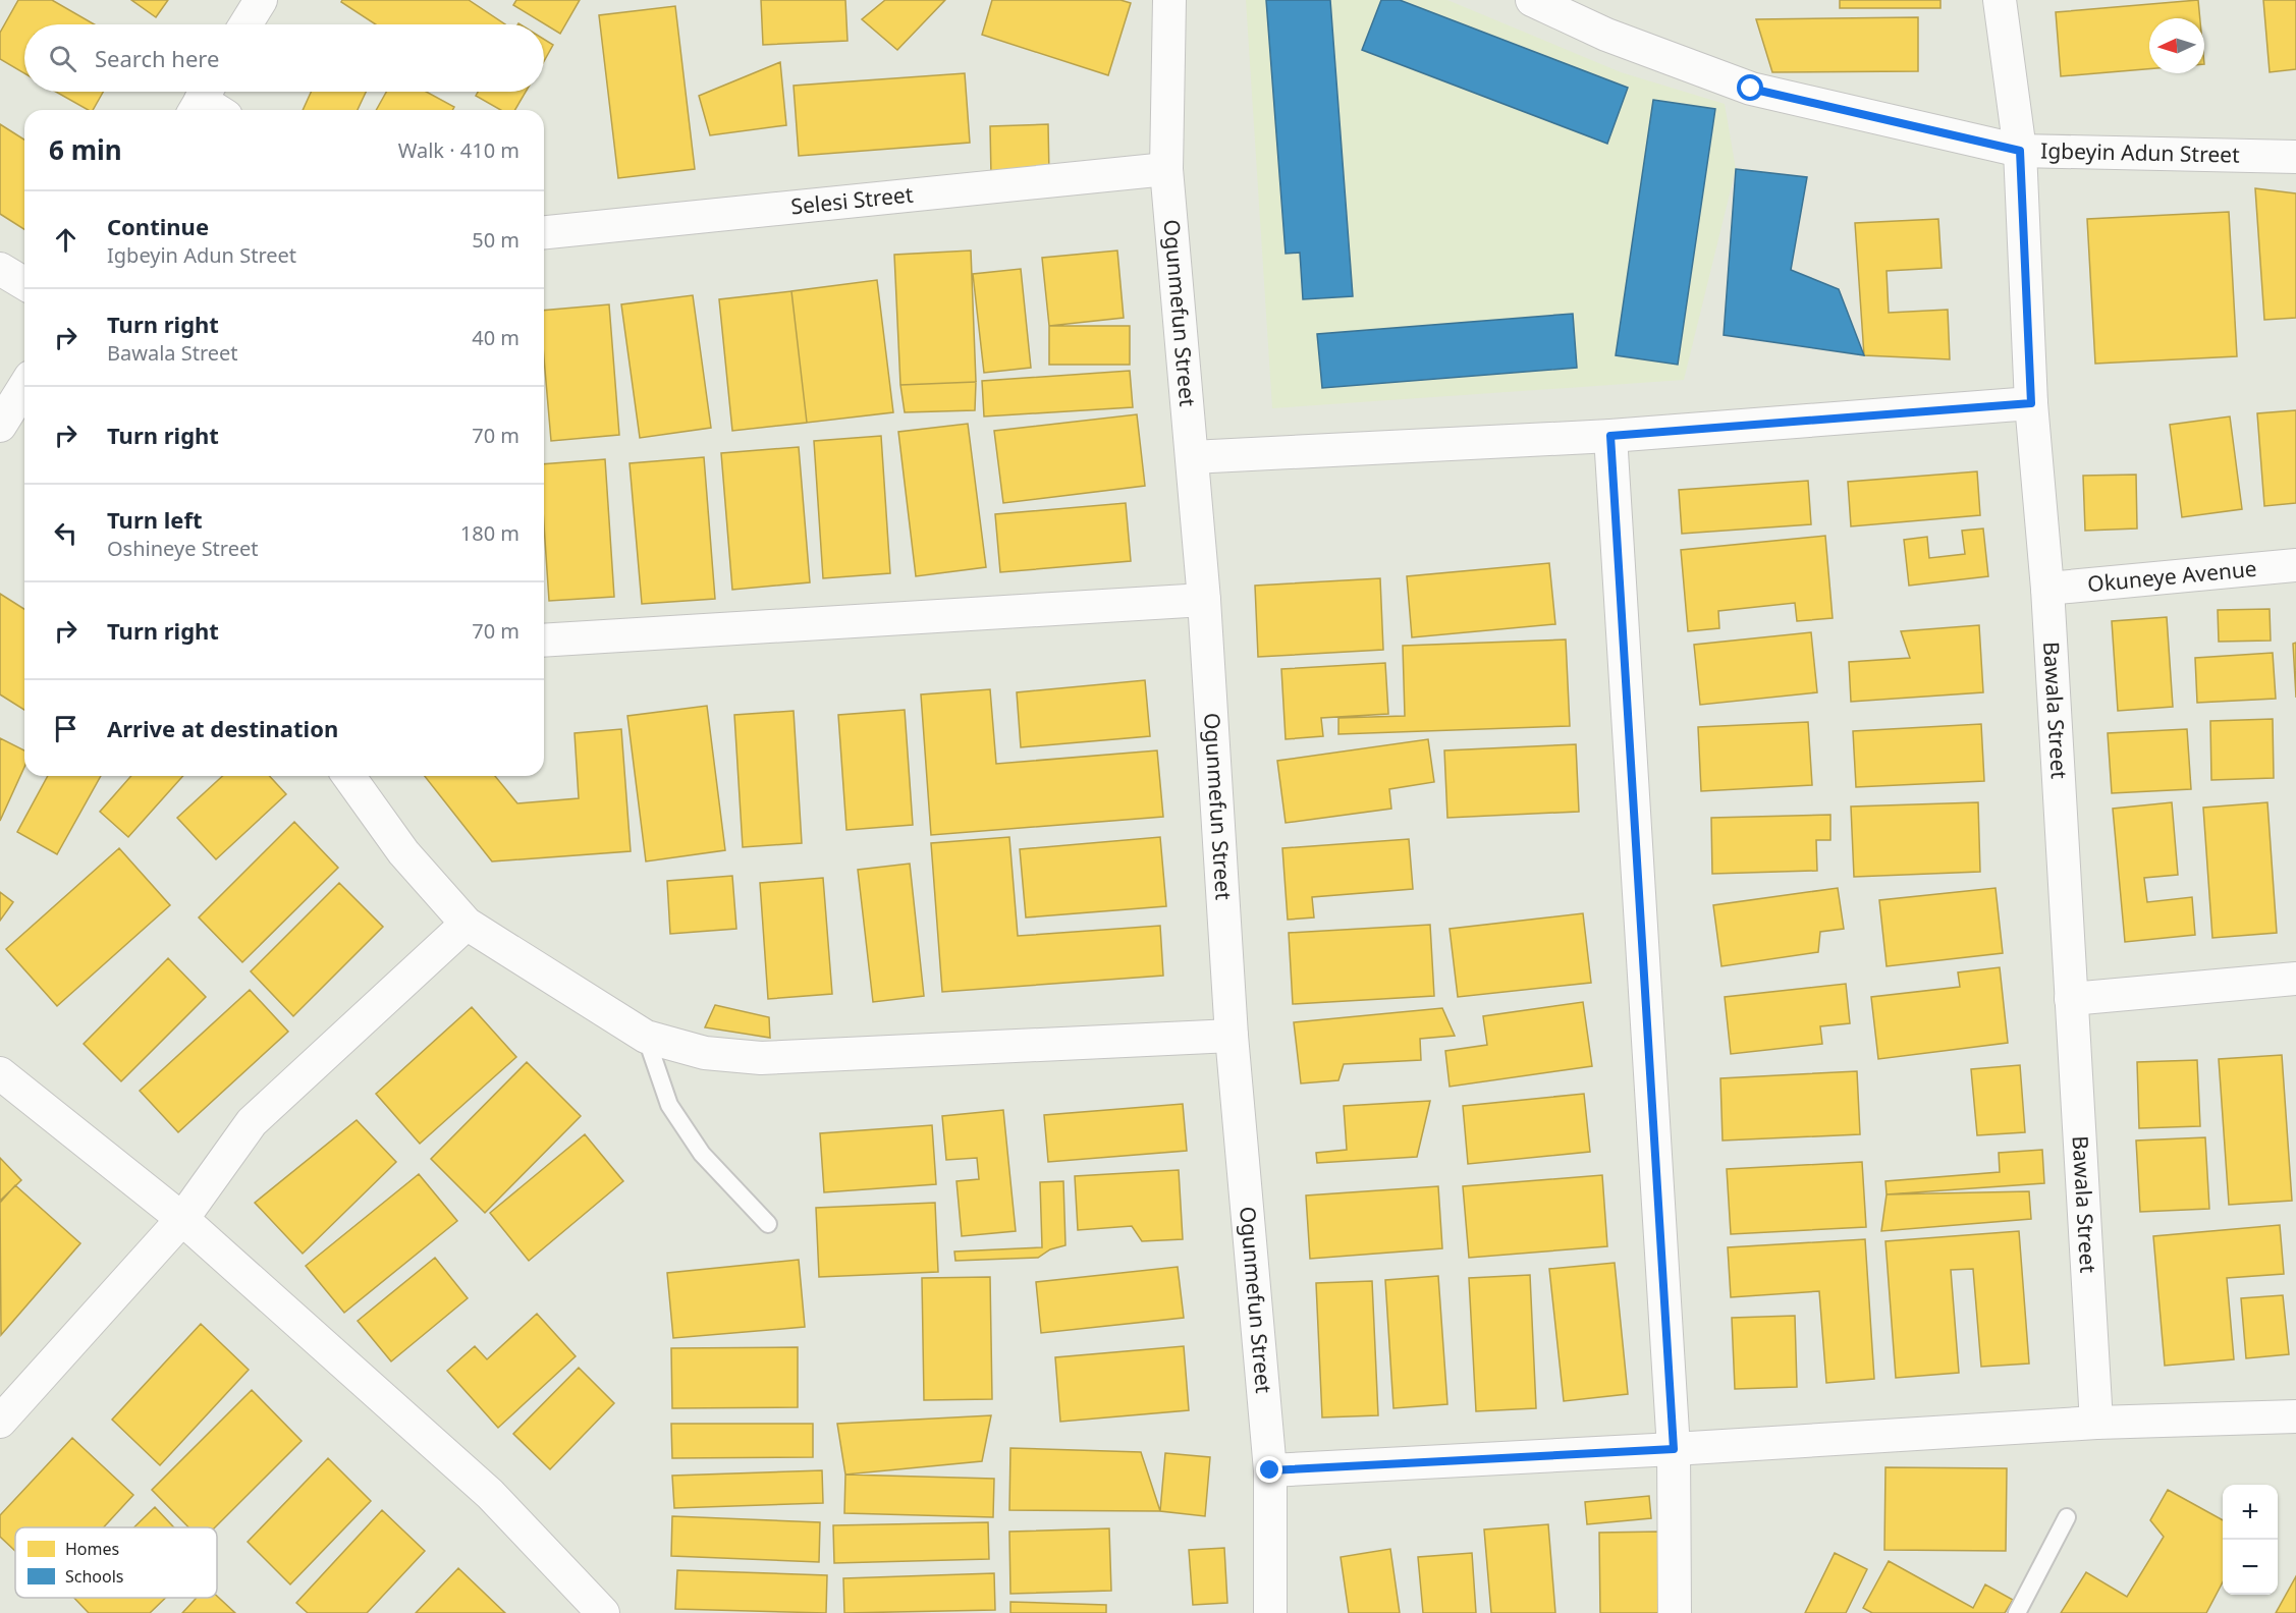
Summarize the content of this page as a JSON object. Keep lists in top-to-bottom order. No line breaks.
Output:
{"streets":{"street":["Igbeyin Adun Street","Selesi Street","Ogunmefun Street","Okuneye Avenue","Bawala Street"]},"crossings":[["Igbeyin Adun Street","Bawala Street"],["Selesi Street","Ogunmefun Street"],["Okuneye Avenue","Bawala Street"]],"legend":["Homes","Schools"],"north":"left","page":{"search":"Search here","heading":["6 min","Walk · 410 m"],"list":[["Continue","Igbeyin Adun Street","50 m"],["Turn right","Bawala Street","40 m"],["Turn right","70 m"],["Turn left","Oshineye Street","180 m"],["Turn right","70 m"],"Arrive at destination"],"map_buttons":["+","−"]}}
